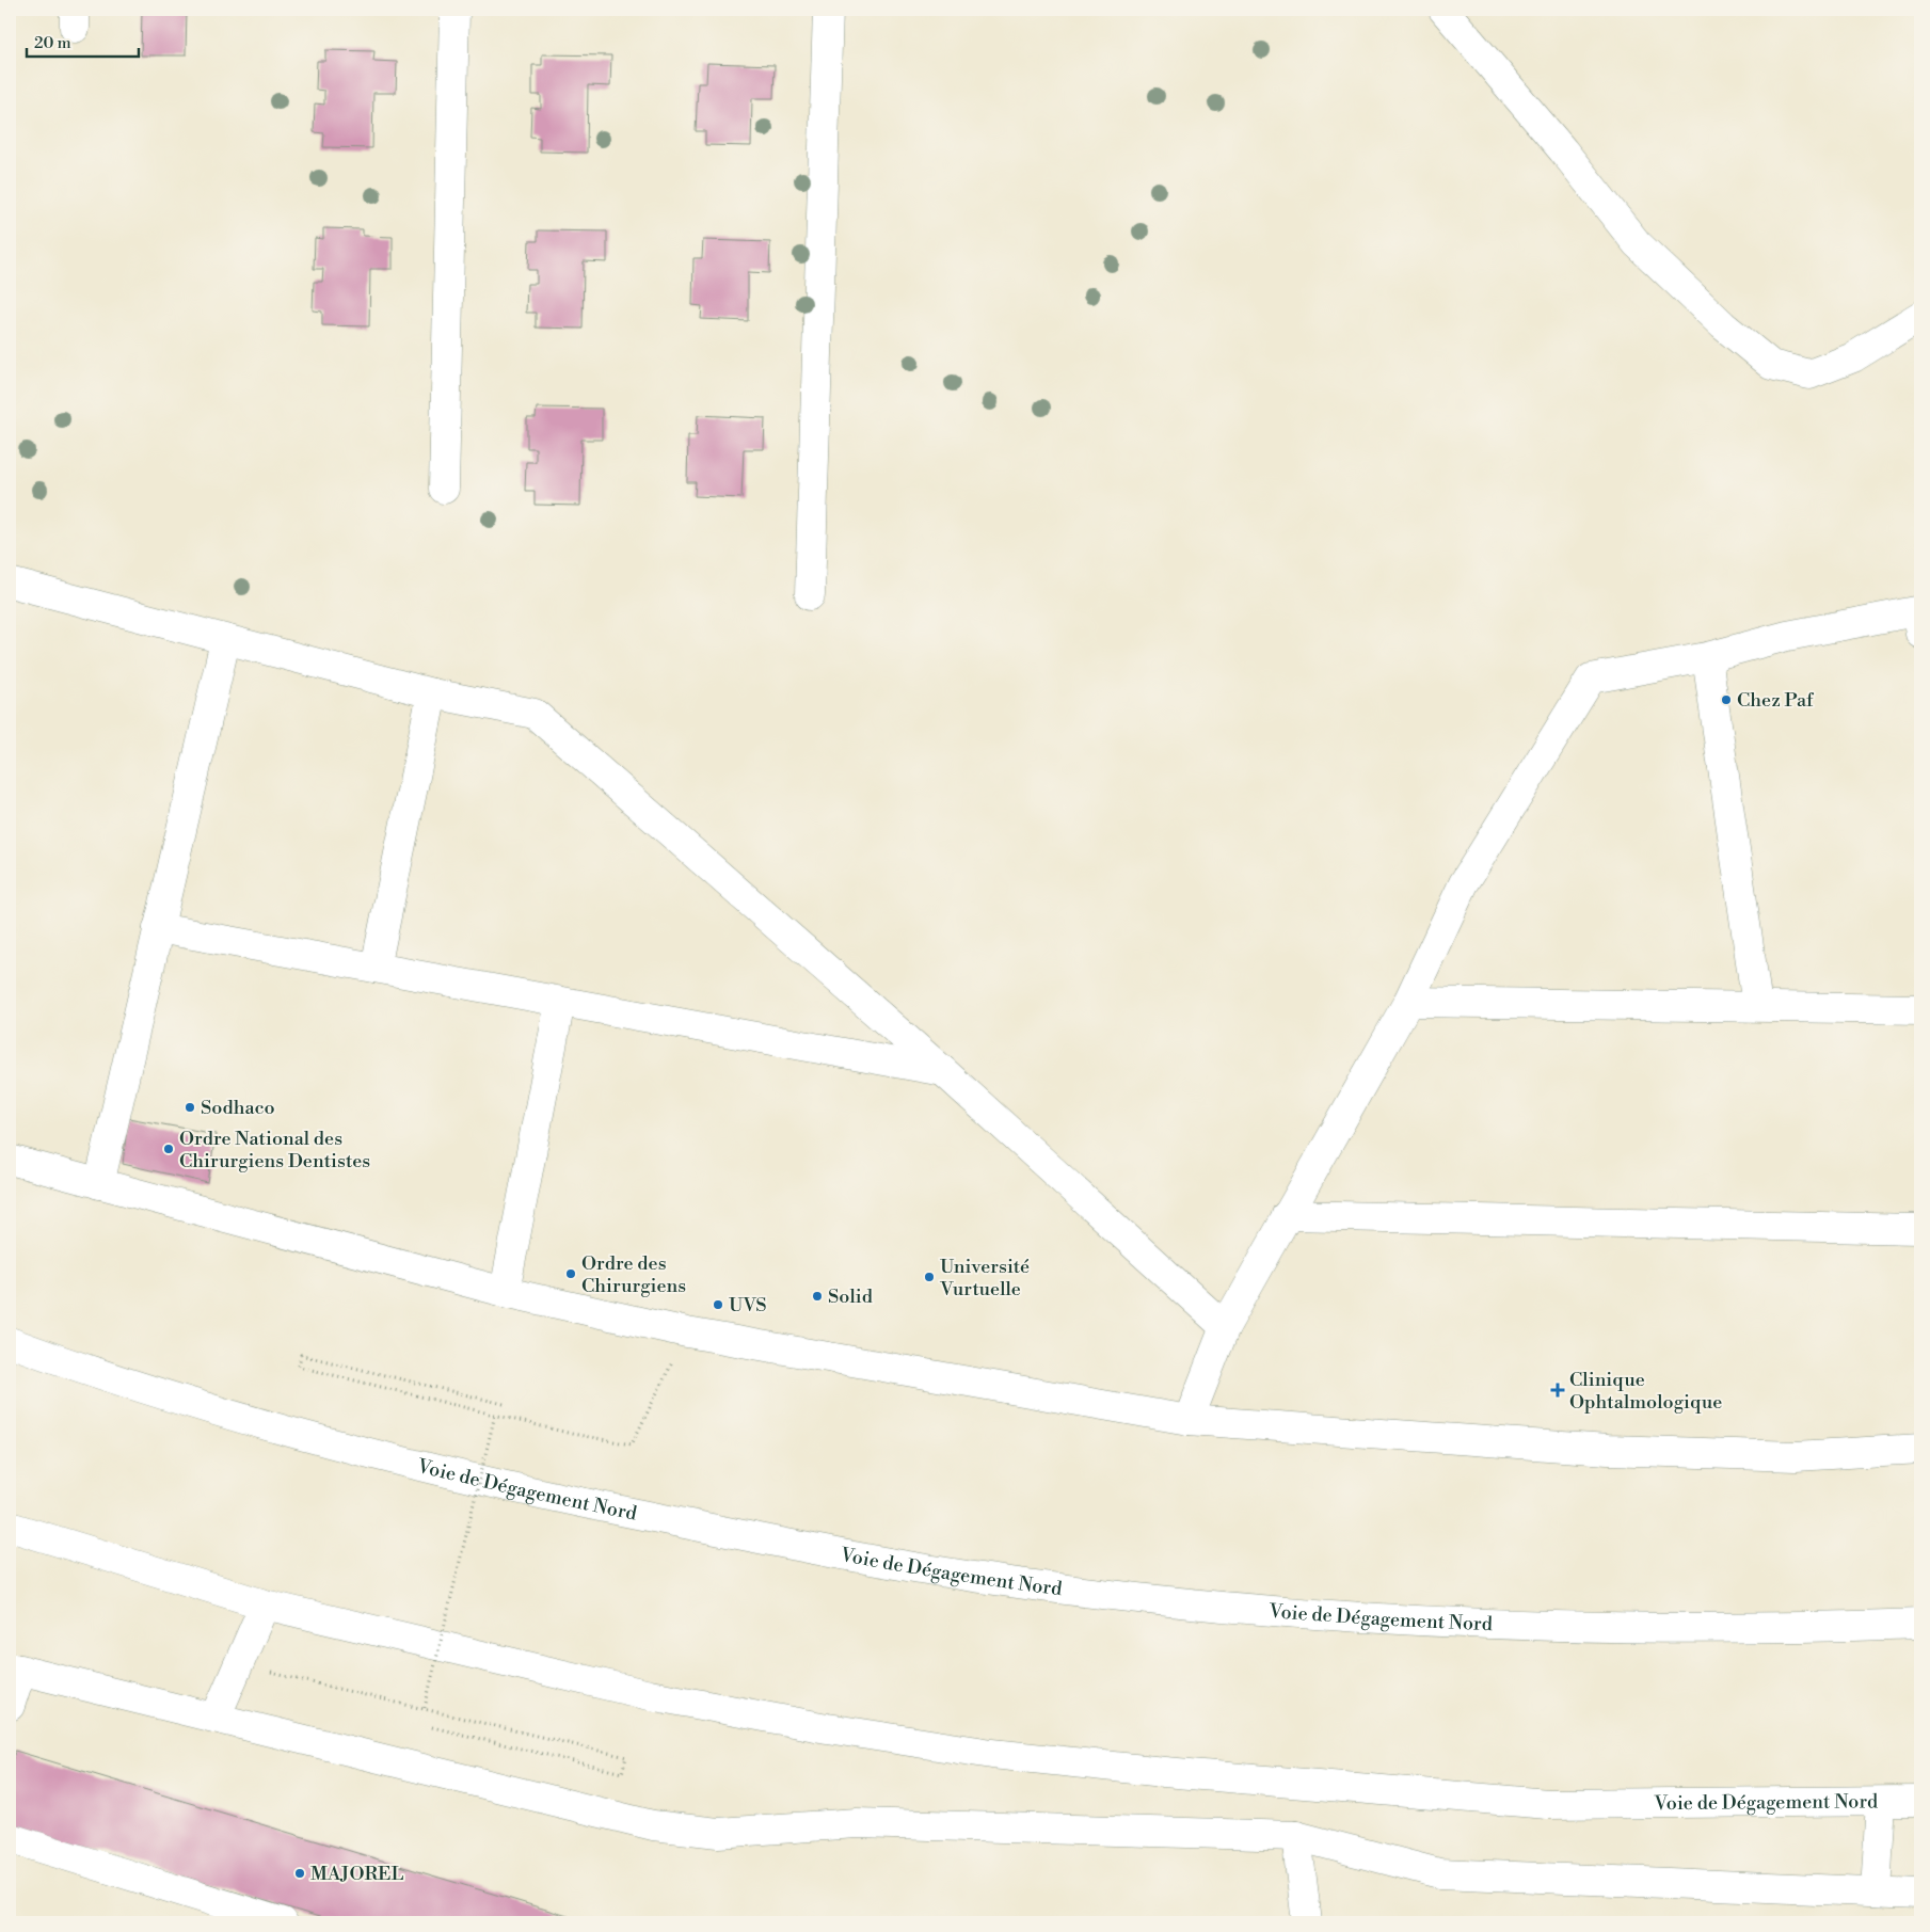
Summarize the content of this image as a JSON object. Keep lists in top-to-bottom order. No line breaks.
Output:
{"streets":{"main road":["Voie de Dégagement Nord"]},"places":{"other":["Chez Paf","Sodhaco","Ordre National des Chirurgiens Dentistes","Ordre des Chirurgiens","Université Vurtuelle","Solid","UVS","MAJOREL"],"health":["Clinique Ophtalmologique"]},"scale_bar":"20 m"}
